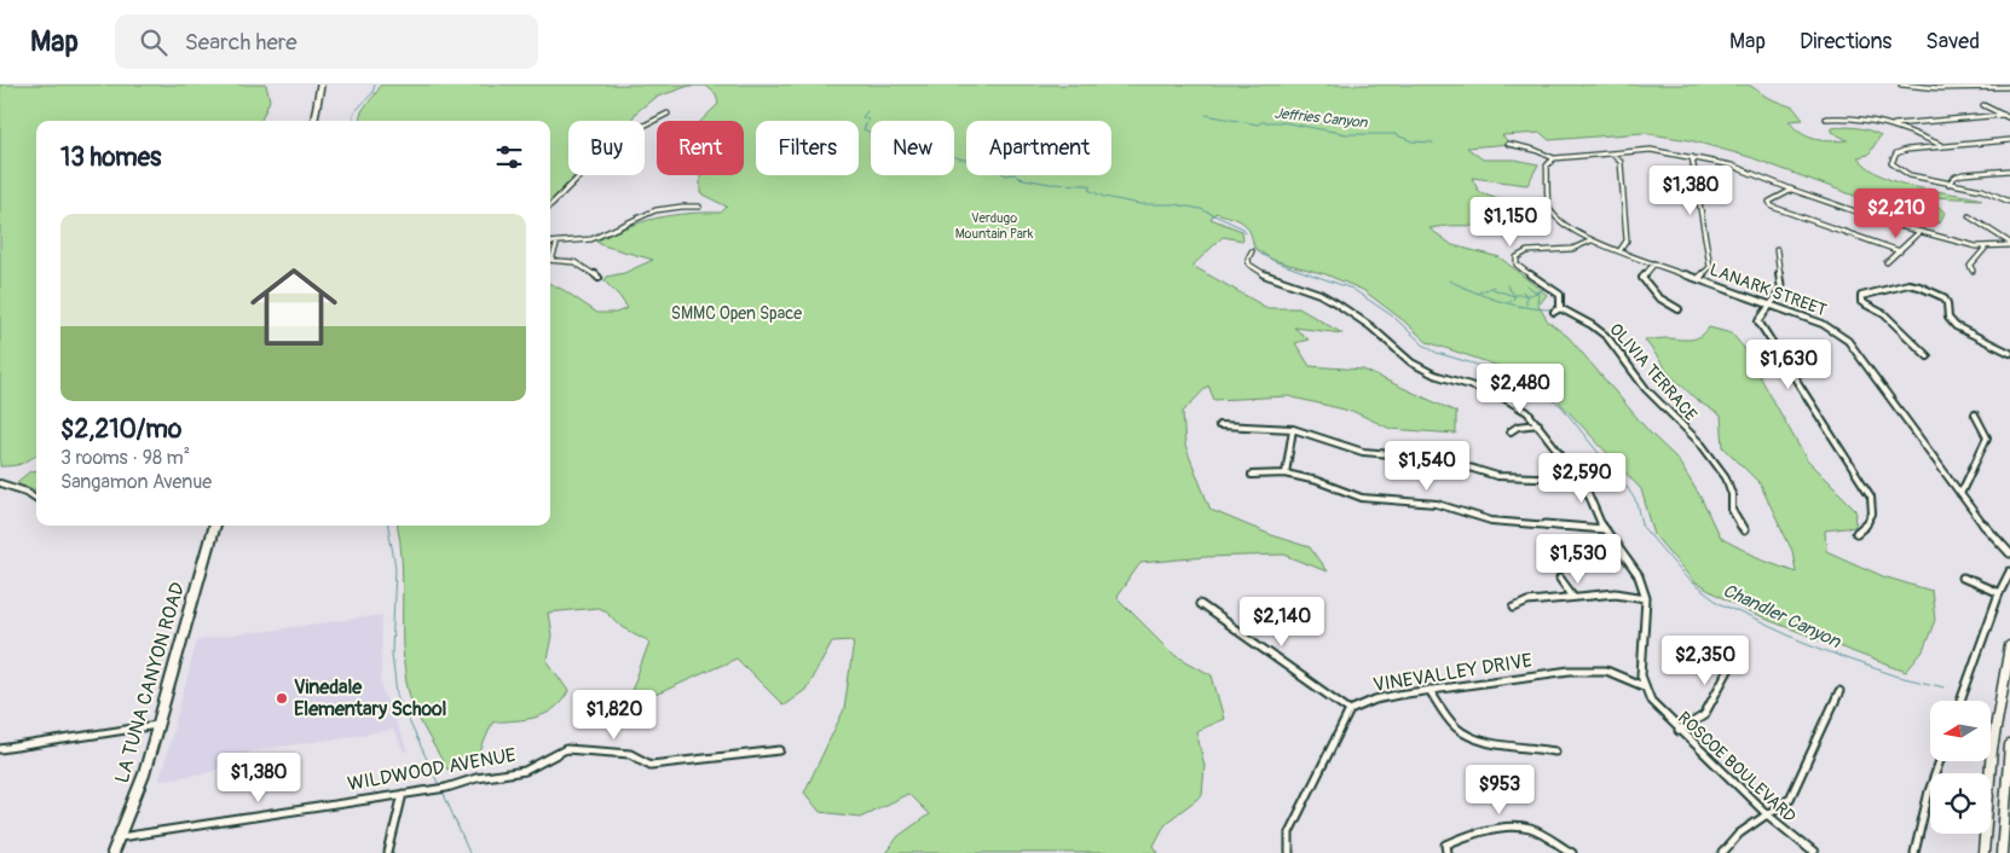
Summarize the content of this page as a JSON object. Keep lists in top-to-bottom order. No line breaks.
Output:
{"streets":{"main road":["LA TUNA CANYON ROAD"],"street":["LANARK STREET","OLIVIA TERRACE","VINEVALLEY DRIVE","ROSCOE BOULEVARD","WILDWOOD AVENUE"]},"crossings":[["VINEVALLEY DRIVE","ROSCOE BOULEVARD"],["LA TUNA CANYON ROAD","WILDWOOD AVENUE"]],"water":["Jeffries Canyon","Chandler Canyon"],"parks":["Verdugo Mountain Park","SMMC Open Space"],"places":["Vinedale Elementary School"],"north":"left","page":{"header":"Map","search":"Search here","nav":["Map","Directions","Saved"],"chip":["Buy","Rent","Filters","New","Apartment"],"heading":"13 homes","price":["$1,380","$2,210","$1,150","$1,630","$2,480","$1,540","$2,590","$1,530","$2,140","$2,350","$1,820","$1,380","$953"],"list":[{"name":"$2,210/mo","note":"3 rooms · 98 m² · Sangamon Avenue"}]}}
